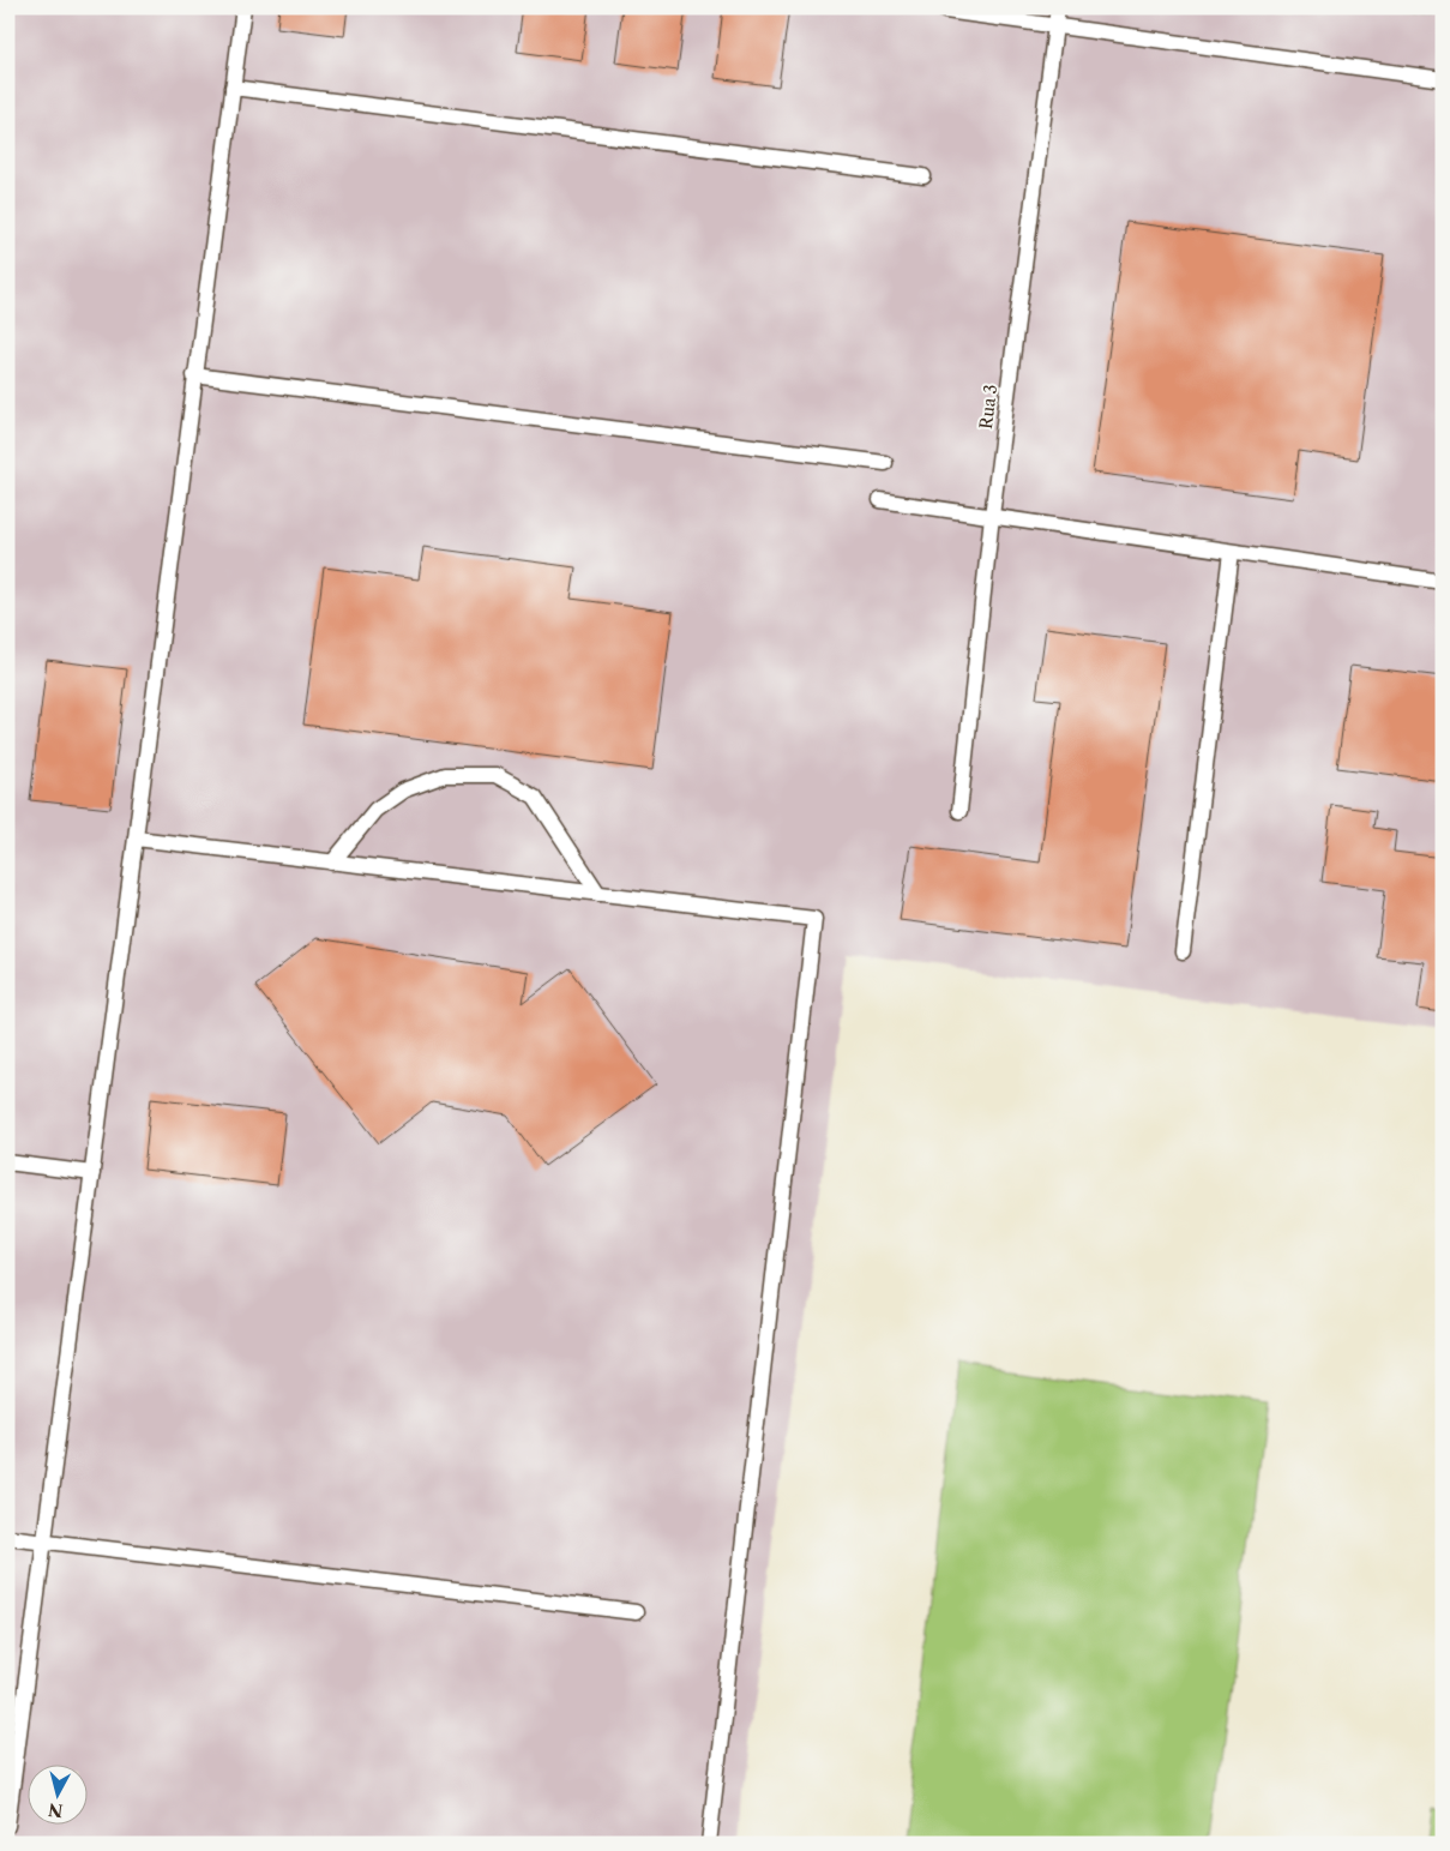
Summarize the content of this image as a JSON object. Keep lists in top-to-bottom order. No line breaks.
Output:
{"streets":{"lane":["Rua 3"]},"north":"bottom"}
